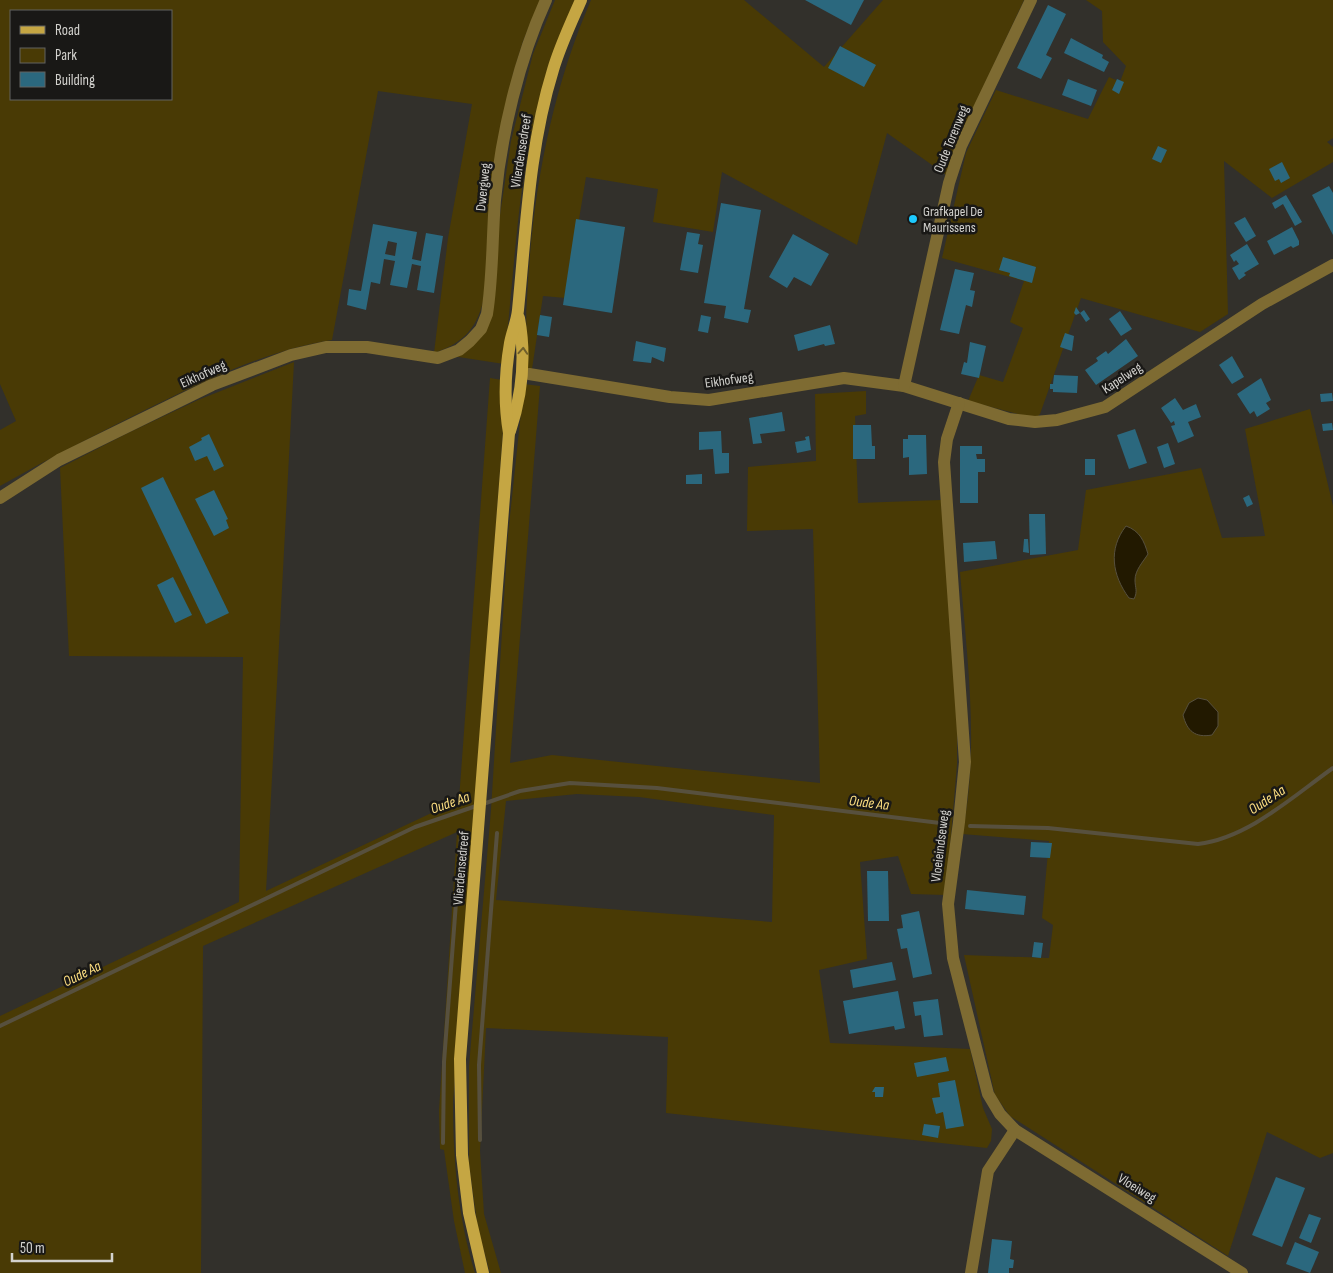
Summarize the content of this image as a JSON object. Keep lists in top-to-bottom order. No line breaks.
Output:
{"streets":{"main road":["Vlierdensedreef"],"street":["Oude Torenweg","Dwergweg","Eikhofweg","Kapelweg","Vloeieindseweg","Vloeiweg"]},"crossings":[["Oude Torenweg","Eikhofweg"],["Oude Torenweg","Kapelweg"],["Dwergweg","Eikhofweg"],["Eikhofweg","Kapelweg"],["Kapelweg","Vloeieindseweg"],["Vloeieindseweg","Vloeiweg"]],"water":["Oude Aa"],"places":["Grafkapel De Maurissens"],"legend":["Road","Park","Building"],"scale_bar":"50 m"}
